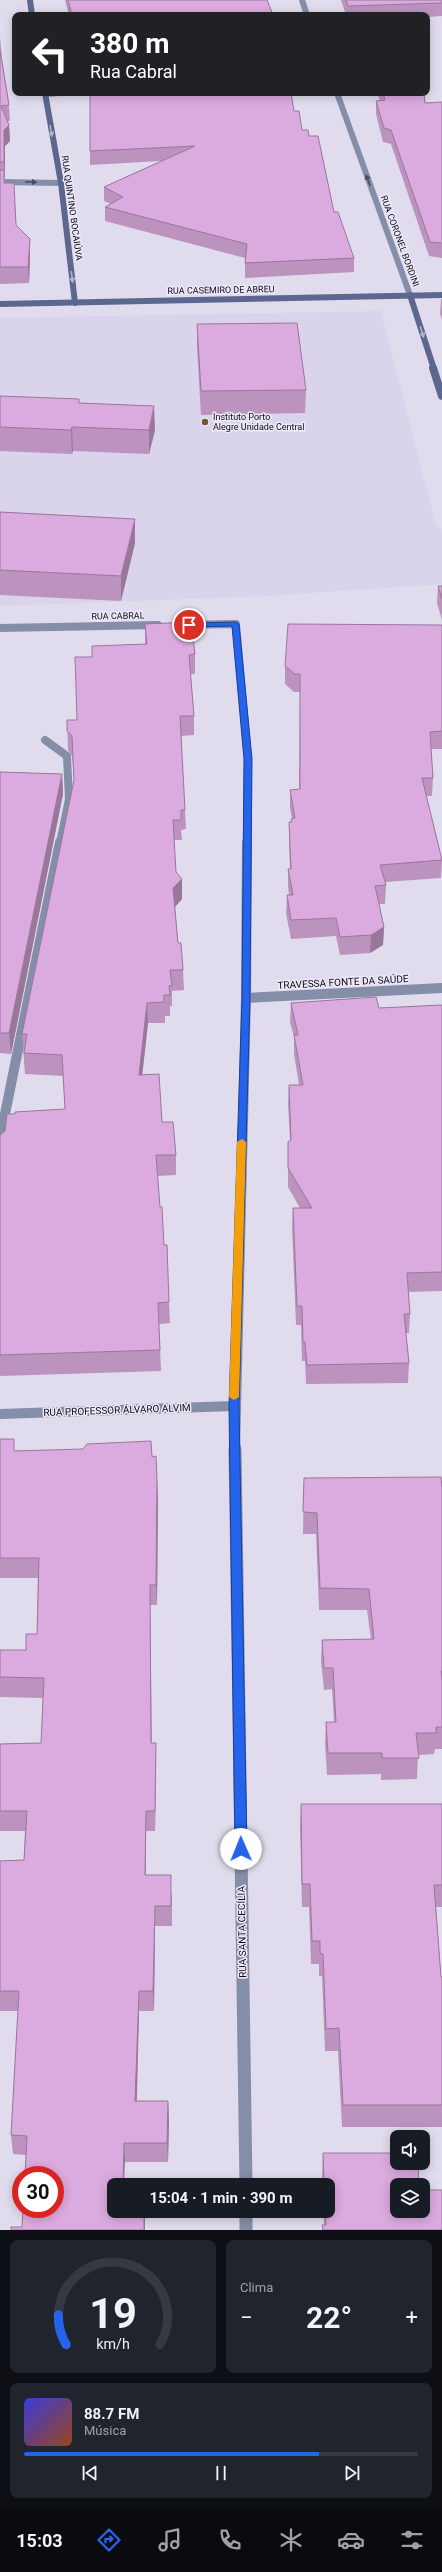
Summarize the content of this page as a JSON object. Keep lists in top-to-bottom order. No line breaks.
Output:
{"streets":{"street":["RUA QUINTINO BOCAIÚVA","RUA CORONEL BORDINI","RUA CASEMIRO DE ABREU","RUA CABRAL","TRAVESSA FONTE DA SAÚDE","RUA PROFESSOR ÁLVARO ALVIM","RUA SANTA CECÍLIA"]},"crossings":[["RUA QUINTINO BOCAIÚVA","RUA CASEMIRO DE ABREU"],["RUA CORONEL BORDINI","RUA CASEMIRO DE ABREU"],["RUA CABRAL","RUA SANTA CECÍLIA"],["TRAVESSA FONTE DA SAÚDE","RUA SANTA CECÍLIA"],["RUA PROFESSOR ÁLVARO ALVIM","RUA SANTA CECÍLIA"]],"one_way":["RUA QUINTINO BOCAIÚVA"],"places":["Instituto Porto Alegre Unidade Central"],"page":{"turn":["380 m","Rua Cabral"],"limit":"30","trip":"15:04 · 1 min · 390 m","tile":"Clima","heat":["−","22°","+"],"song":["88.7 FM","Música"],"tabs":"15:03","gauge":["19","km/h"]}}
